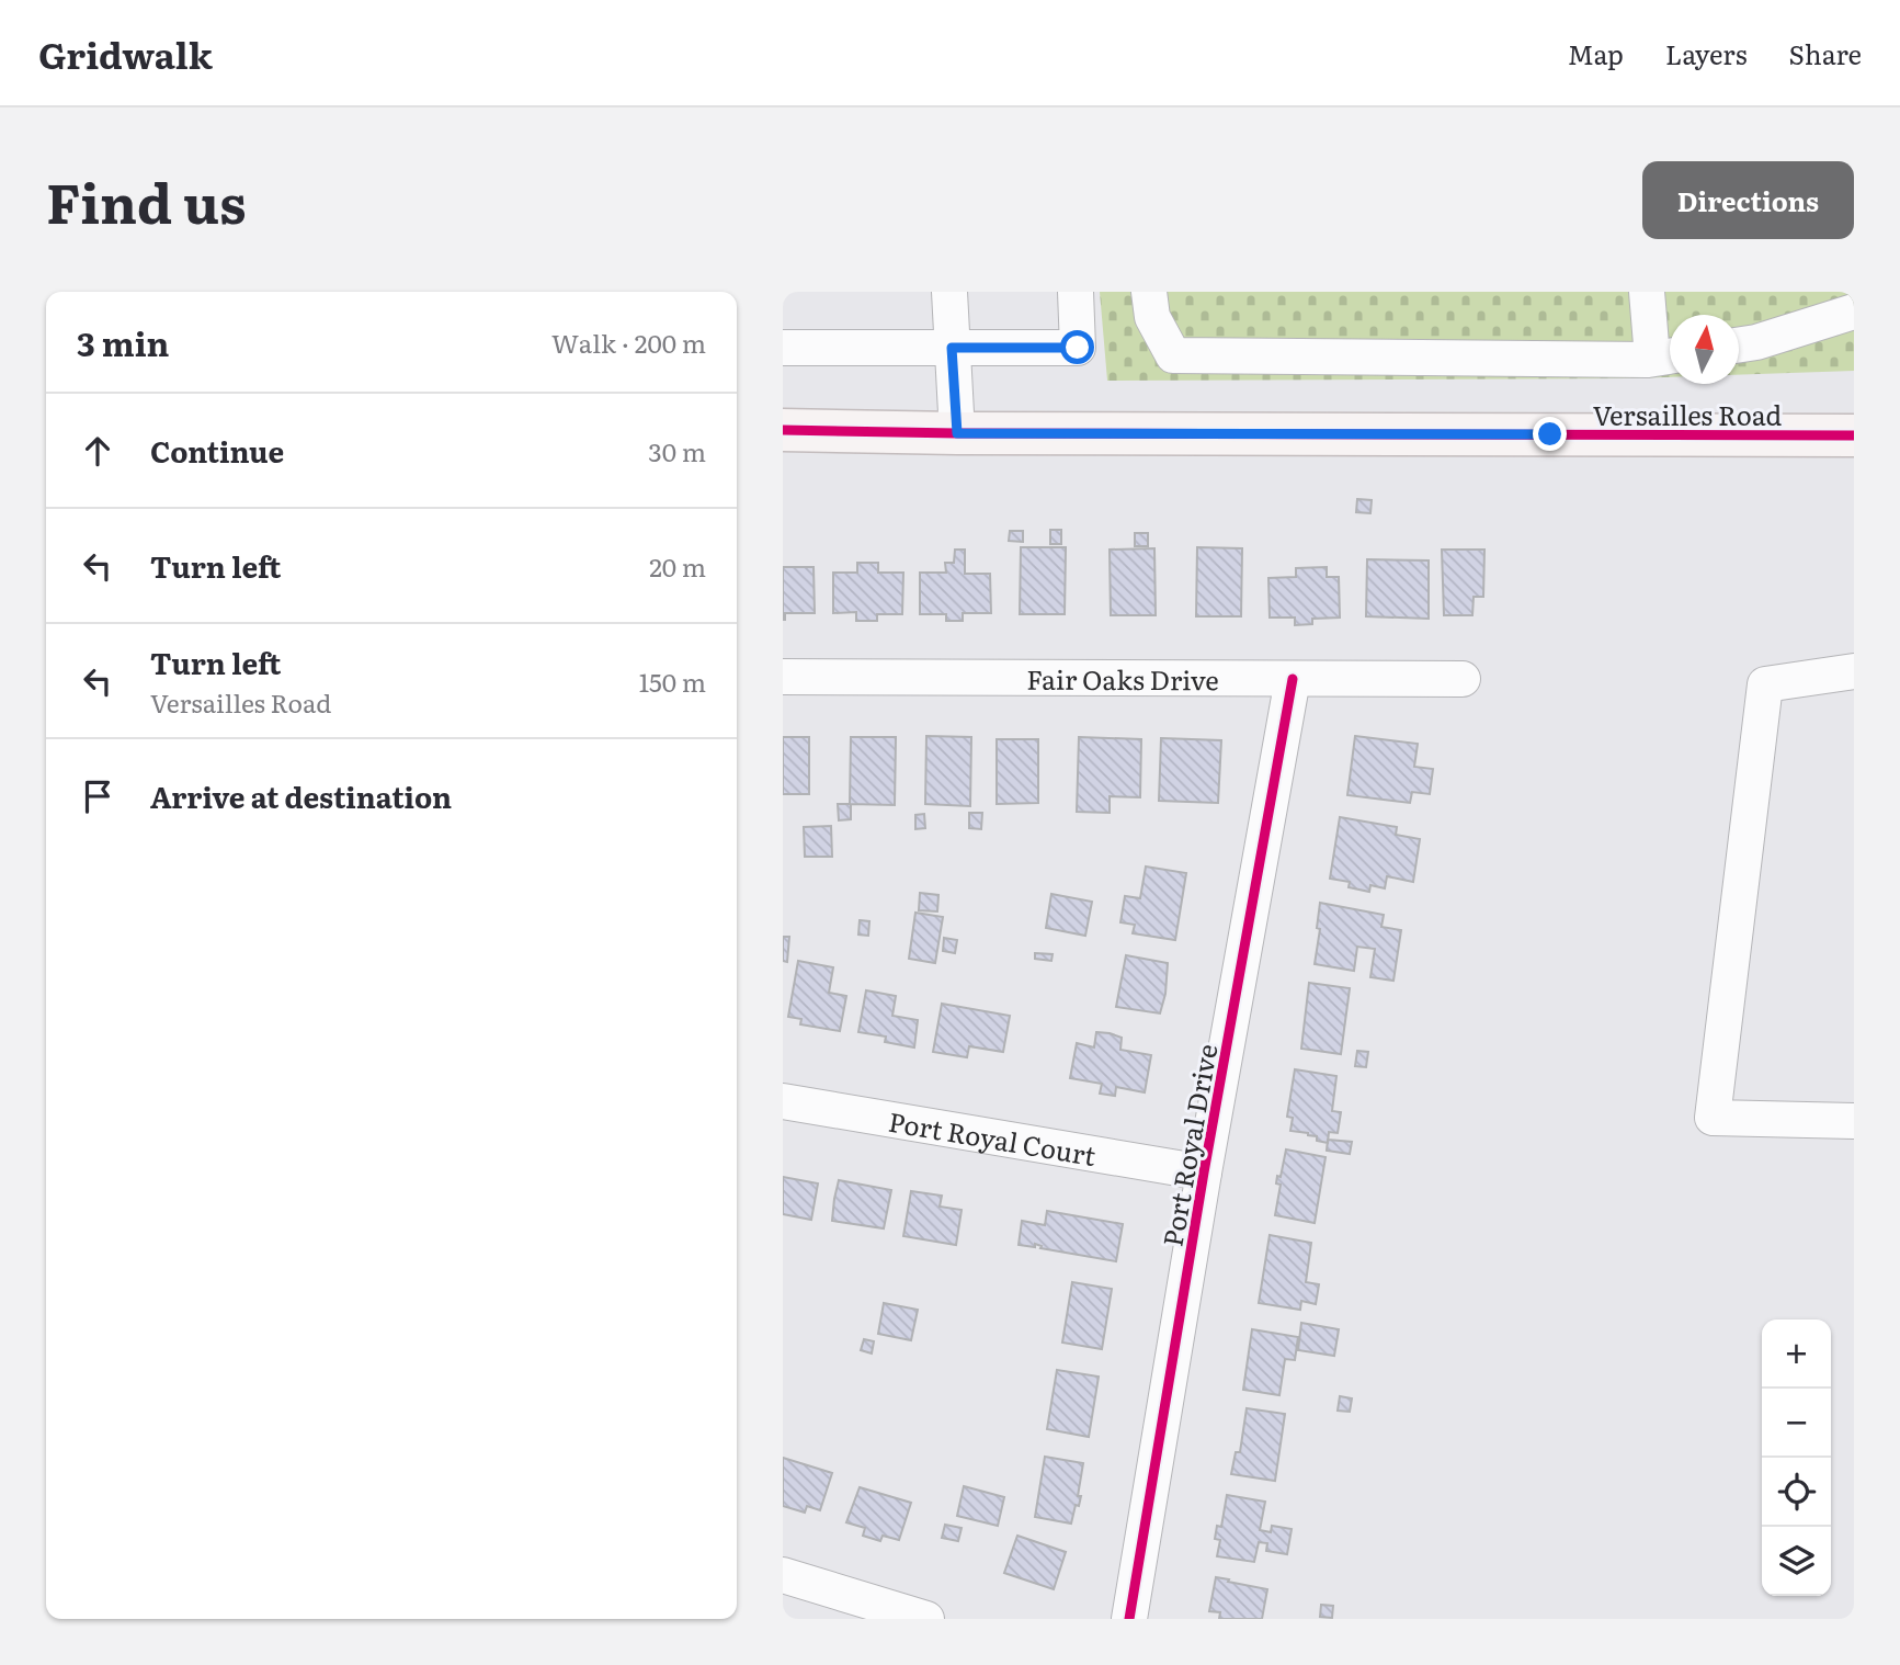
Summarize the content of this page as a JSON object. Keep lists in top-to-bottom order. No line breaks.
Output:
{"streets":{"main road":["Versailles Road"],"street":["Fair Oaks Drive","Port Royal Court","Port Royal Drive"]},"crossings":[["Fair Oaks Drive","Port Royal Drive"],["Port Royal Court","Port Royal Drive"]],"north":"top","page":{"header":"Gridwalk","nav":["Map","Layers","Share"],"title":"Find us","buttons":"Directions","heading":["3 min","Walk · 200 m"],"list":[["Continue","30 m"],["Turn left","20 m"],["Turn left","Versailles Road","150 m"],"Arrive at destination"],"map_buttons":["+","−"]}}
